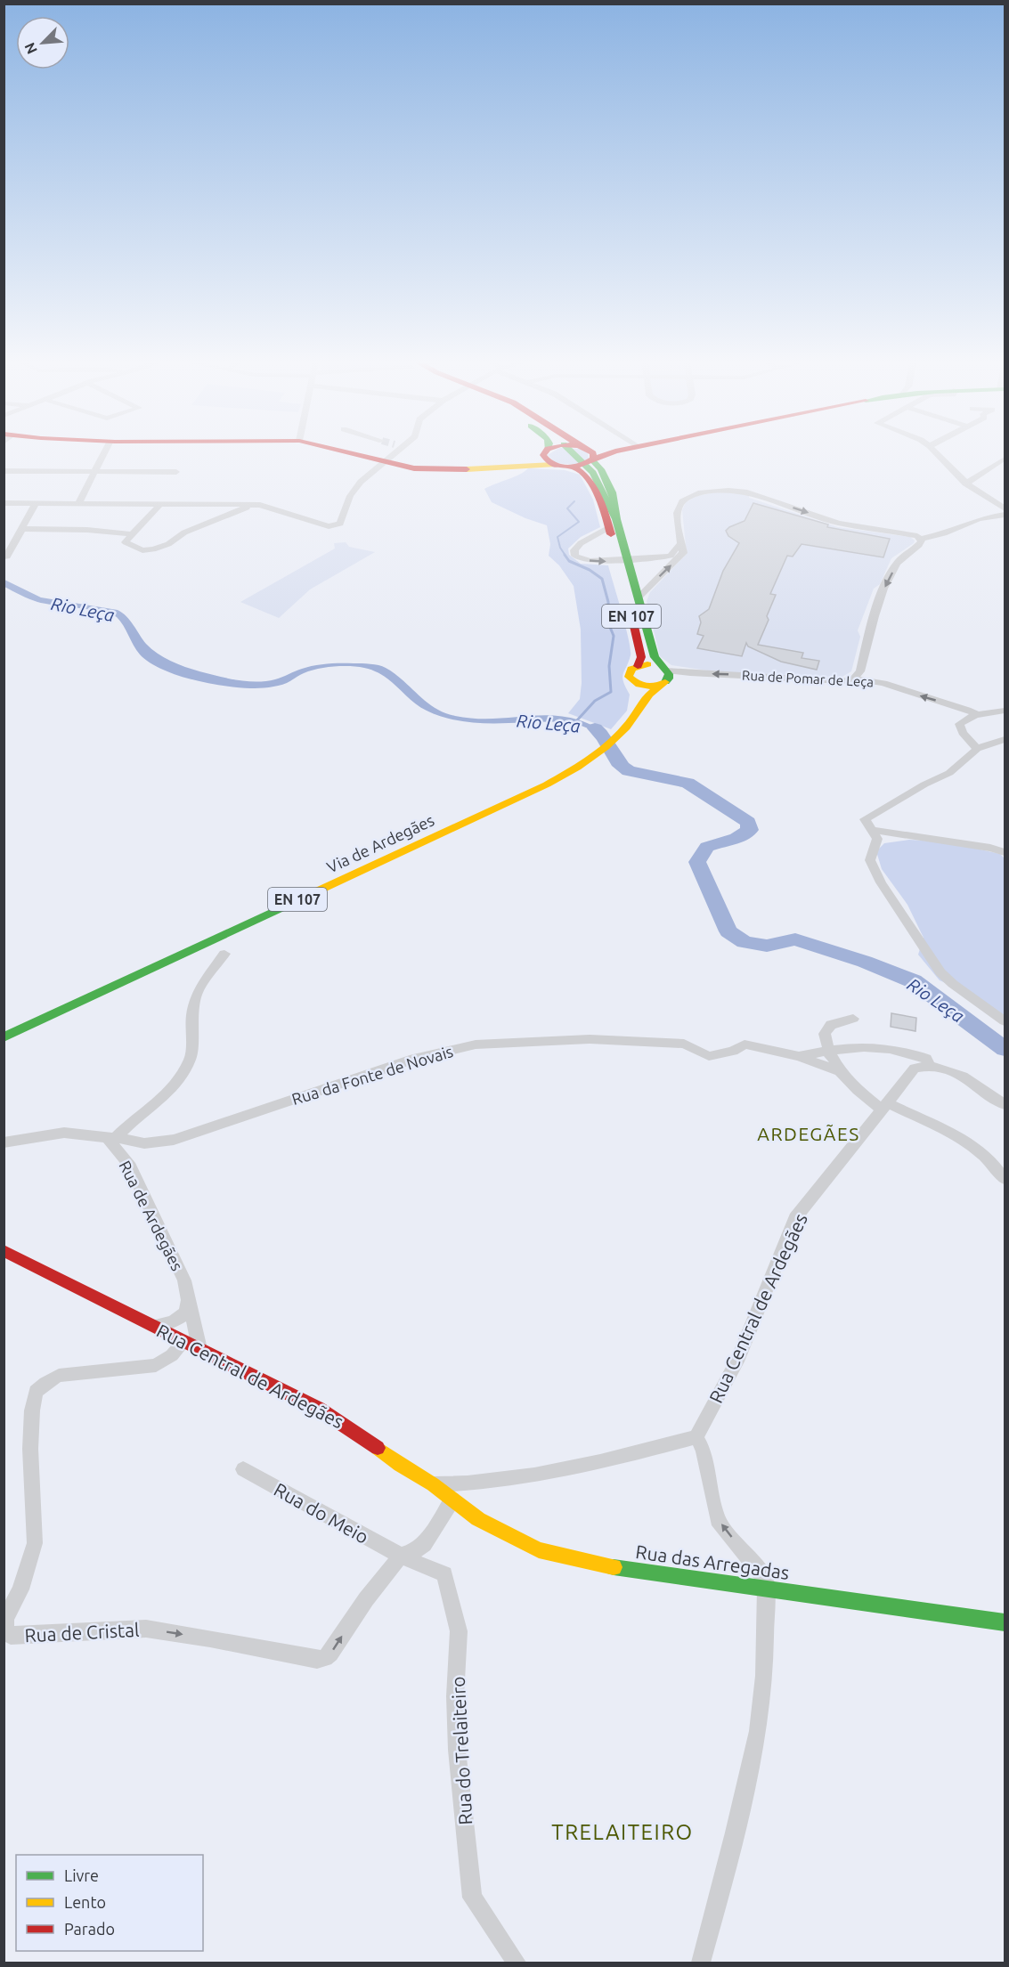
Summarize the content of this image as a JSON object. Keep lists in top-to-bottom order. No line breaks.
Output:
{"streets":{"main road":["EN 107","Via de Ardegães","Rua Central de Ardegães","Rua das Arregadas"],"street":["Rua de Pomar de Leça","Rua da Fonte de Novais","Rua de Ardegães","Rua do Meio","Rua de Cristal","Rua do Trelaiteiro"]},"crossings":[["EN 107","Rua de Pomar de Leça"],["EN 107","Via de Ardegães"],["Rua de Pomar de Leça","Via de Ardegães"],["Rua da Fonte de Novais","Rua de Ardegães"],["Rua da Fonte de Novais","Rua Central de Ardegães"],["Rua de Ardegães","Rua Central de Ardegães"],["Rua Central de Ardegães","Rua das Arregadas"],["Rua Central de Ardegães","Rua de Cristal"],["Rua do Meio","Rua de Cristal"],["Rua do Meio","Rua do Trelaiteiro"],["Rua das Arregadas","Rua de Cristal"],["Rua de Cristal","Rua do Trelaiteiro"]],"one_way":["Rua de Pomar de Leça","Rua de Cristal"],"districts":["ARDEGÃES","TRELAITEIRO"],"water":["Rio Leça"],"legend":["Livre","Lento","Parado"],"north":"bottom left"}
